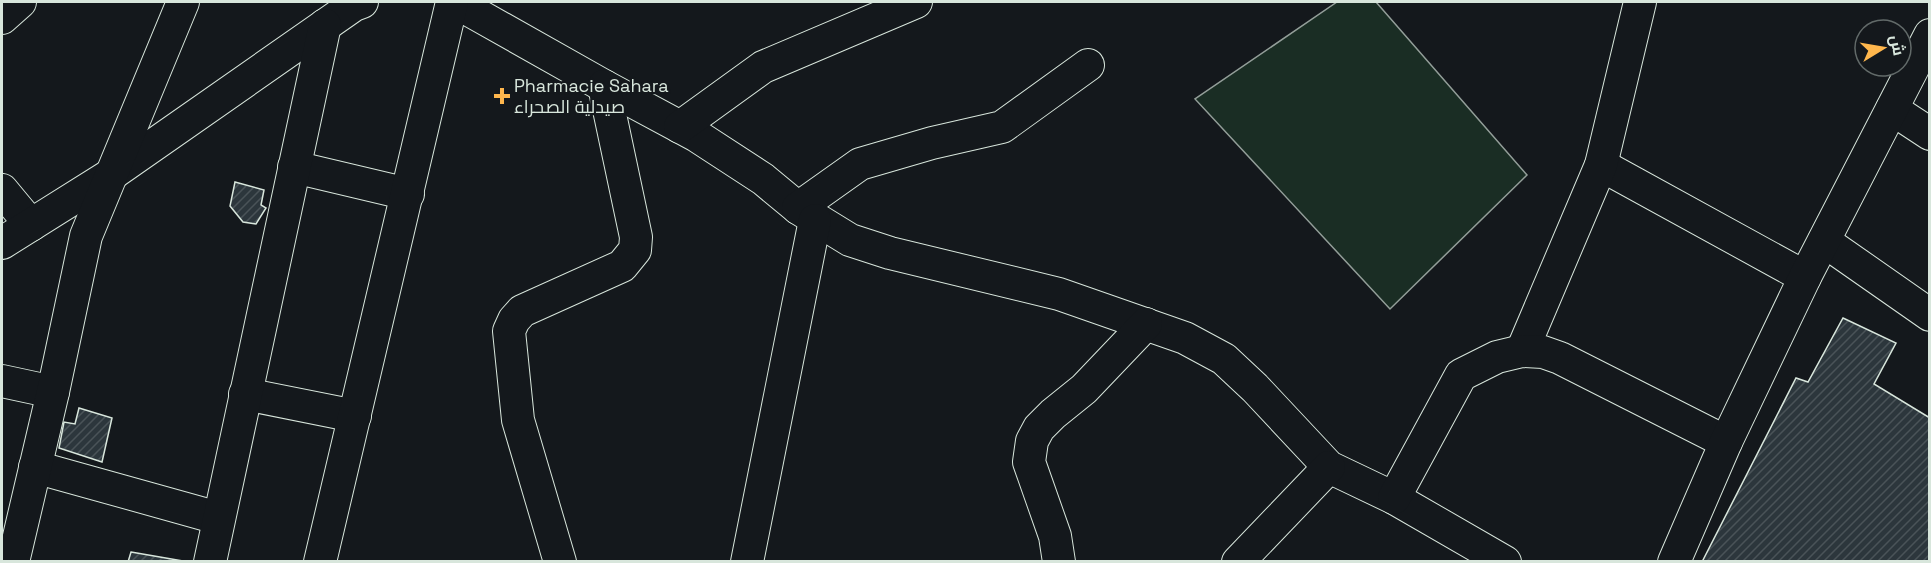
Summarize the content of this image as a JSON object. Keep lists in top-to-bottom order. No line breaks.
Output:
{"places":{"health":["Pharmacie Sahara صيدلية الصحراء"]},"north":"right"}
